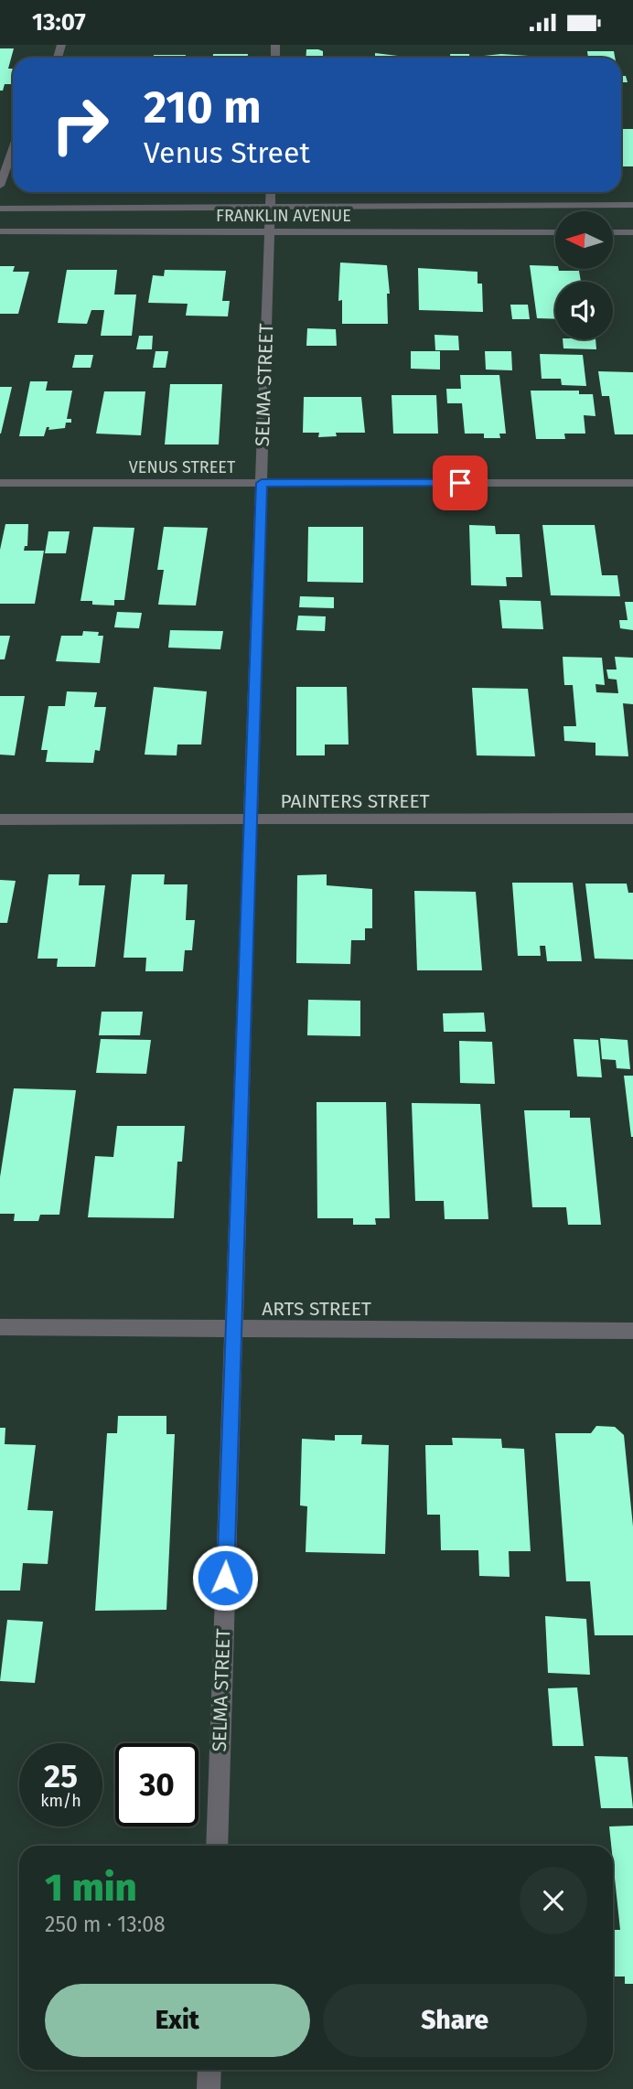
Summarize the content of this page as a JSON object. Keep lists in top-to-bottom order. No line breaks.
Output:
{"streets":{"street":["FRANKLIN AVENUE","SELMA STREET","VENUS STREET","PAINTERS STREET","ARTS STREET"]},"crossings":[["FRANKLIN AVENUE","SELMA STREET"],["SELMA STREET","VENUS STREET"],["SELMA STREET","PAINTERS STREET"],["SELMA STREET","ARTS STREET"]],"north":"left","page":{"status":"13:07","turn":["210 m","Venus Street"],"speed":"25 km/h","limit":"30","heading":["1 min","250 m · 13:08"],"buttons":["Exit","Share"]}}
